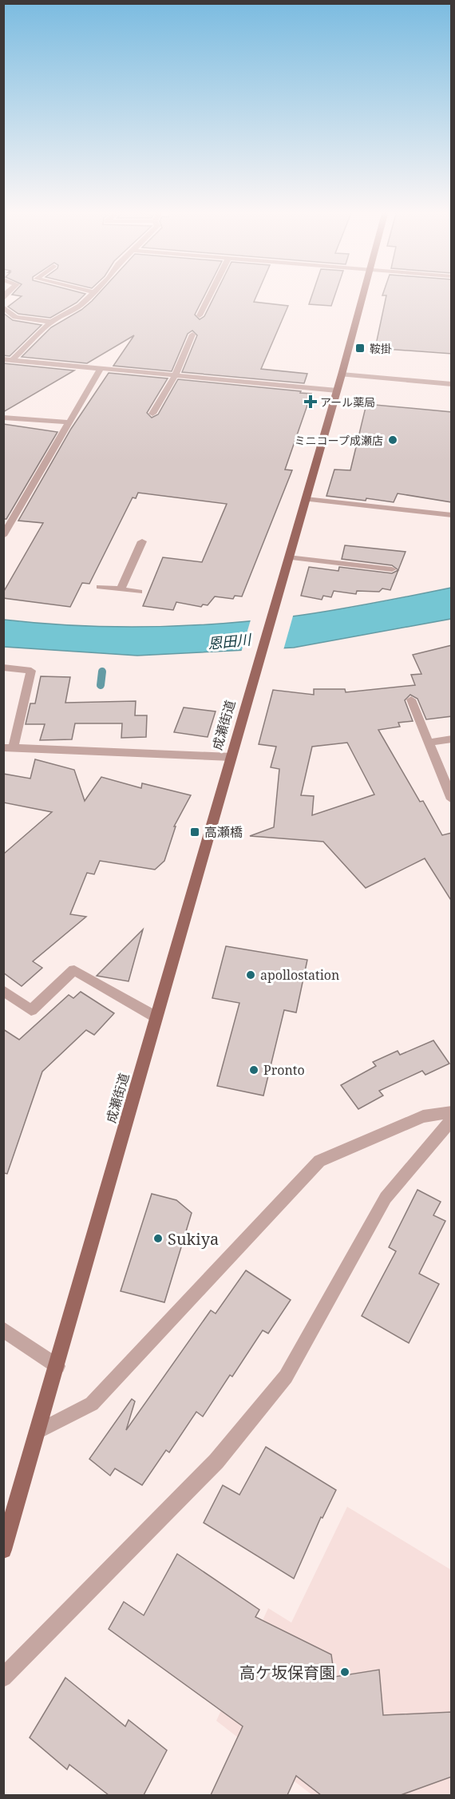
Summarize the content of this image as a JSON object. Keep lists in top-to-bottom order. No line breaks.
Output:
{"streets":{"main road":["成瀬街道"]},"water":["恩田川"],"places":{"transit":["鞍掛","高瀬橋"],"health":["アール薬局"],"other":["ミニコープ成瀬店","apollostation","Pronto","Sukiya","高ケ坂保育園"]}}
